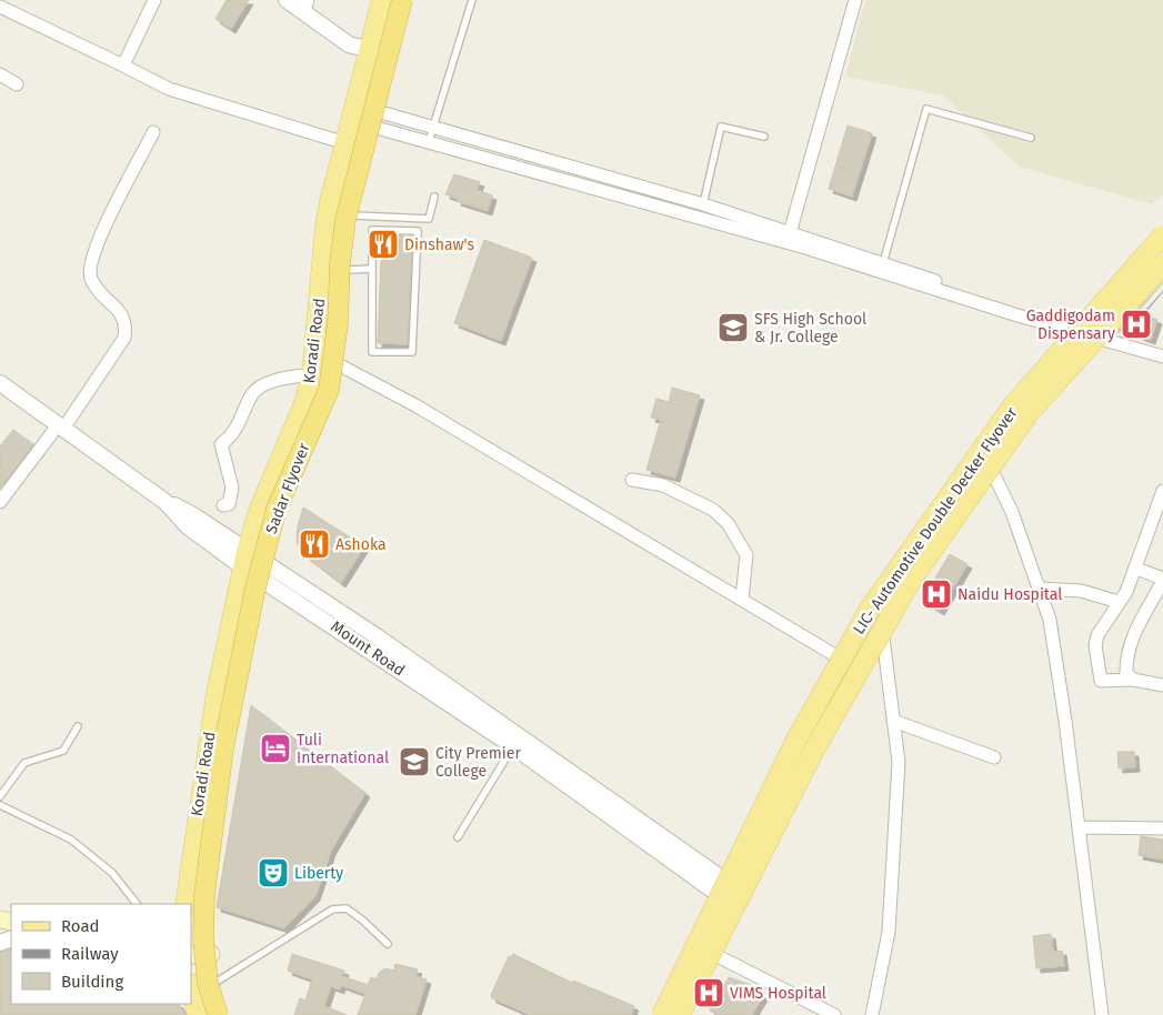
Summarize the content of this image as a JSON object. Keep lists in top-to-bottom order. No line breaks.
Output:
{"streets":{"highway":["Sadar Flyover"],"main road":["Koradi Road","LIC- Automotive Double Decker Flyover"],"street":["Mount Road"]},"crossings":[["Koradi Road","Mount Road"]],"places":{"restaurant":["Dinshaw's","Ashoka"],"hospital":["Gaddigodam Dispensary","Naidu Hospital","VIMS Hospital"],"school or university":["SFS High School & Jr. College","City Premier College"],"hotel":["Tuli International"],"theatre":["Liberty"]},"legend":["Road","Railway","Building"]}
